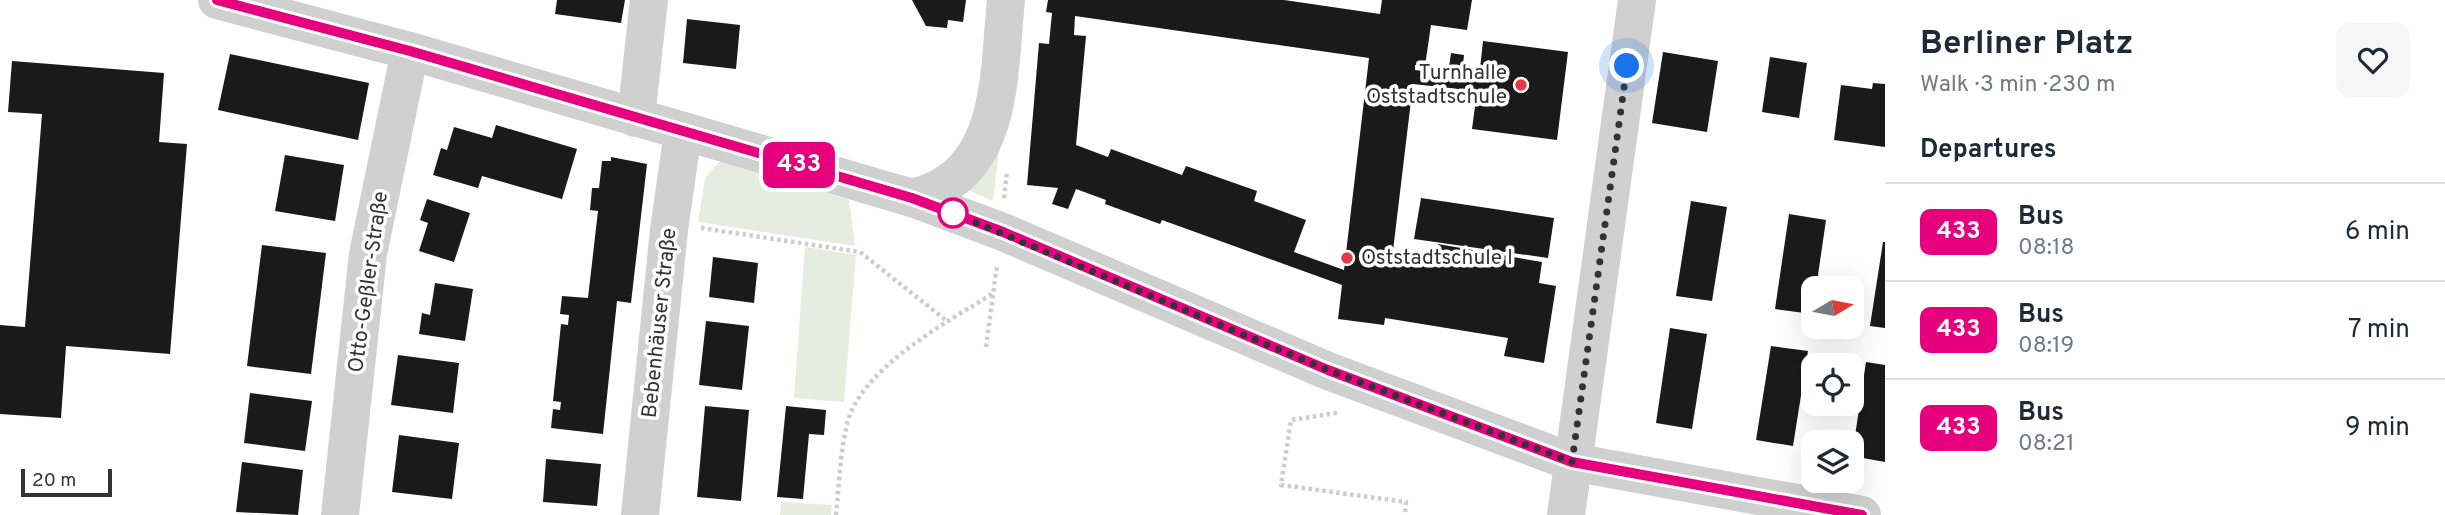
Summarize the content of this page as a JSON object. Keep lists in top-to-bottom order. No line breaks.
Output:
{"streets":{"street":["Otto-Geßler-Straße","Bebenhäuser Straße"]},"places":["Turnhalle Oststadtschule","Oststadtschule I"],"lines":["bus line 433"],"scale_bar":"20 m","north":"right","page":{"on_map":"433","heading":[["Berliner Platz","Walk · 3 min · 230 m"],"Departures"],"list":[{"mark":"433","name":"Bus","note":"08:18","value":"6 min"},{"mark":"433","name":"Bus","note":"08:19","value":"7 min"},{"mark":"433","name":"Bus","note":"08:21","value":"9 min"}],"scale":"20 m"}}
